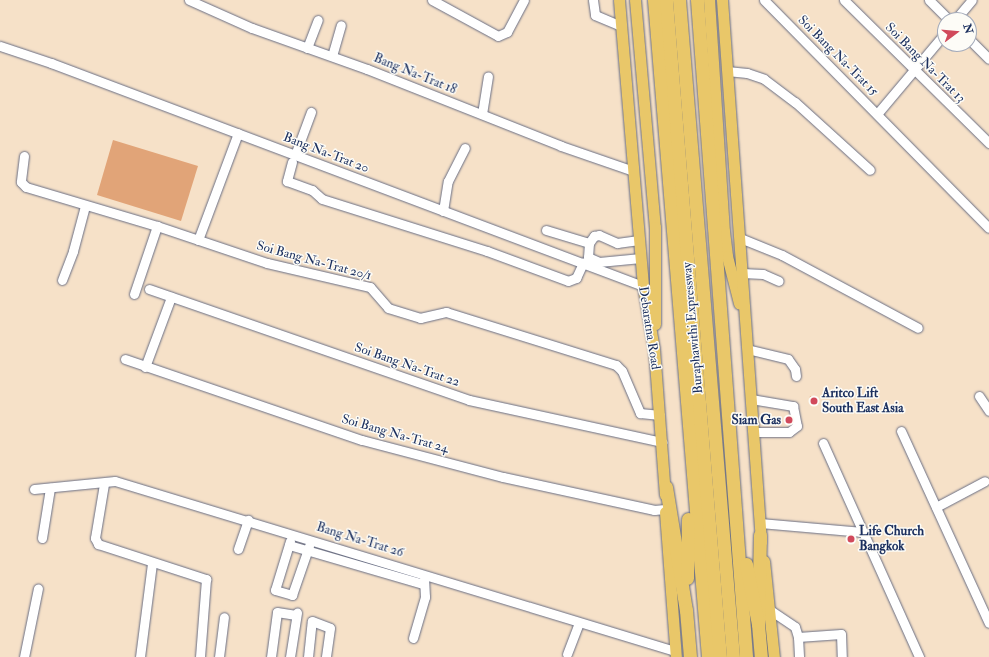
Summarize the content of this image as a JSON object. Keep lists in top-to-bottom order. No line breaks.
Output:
{"streets":{"highway":["Debaratna Road","Buraphawithi Expressway"],"street":["Soi Bang Na-Trat 15","Soi Bang Na-Trat 13","Bang Na-Trat 18","Bang Na-Trat 20","Soi Bang Na-Trat 20/1","Soi Bang Na-Trat 22","Soi Bang Na-Trat 24","Bang Na-Trat 26"]},"crossings":[["Bang Na-Trat 18","Debaratna Road"],["Bang Na-Trat 20","Debaratna Road"],["Soi Bang Na-Trat 20/1","Debaratna Road"],["Debaratna Road","Soi Bang Na-Trat 22"],["Debaratna Road","Soi Bang Na-Trat 24"],["Debaratna Road","Bang Na-Trat 26"]],"places":["Aritco Lift South East Asia","Siam Gas","Life Church Bangkok"],"north":"right"}
